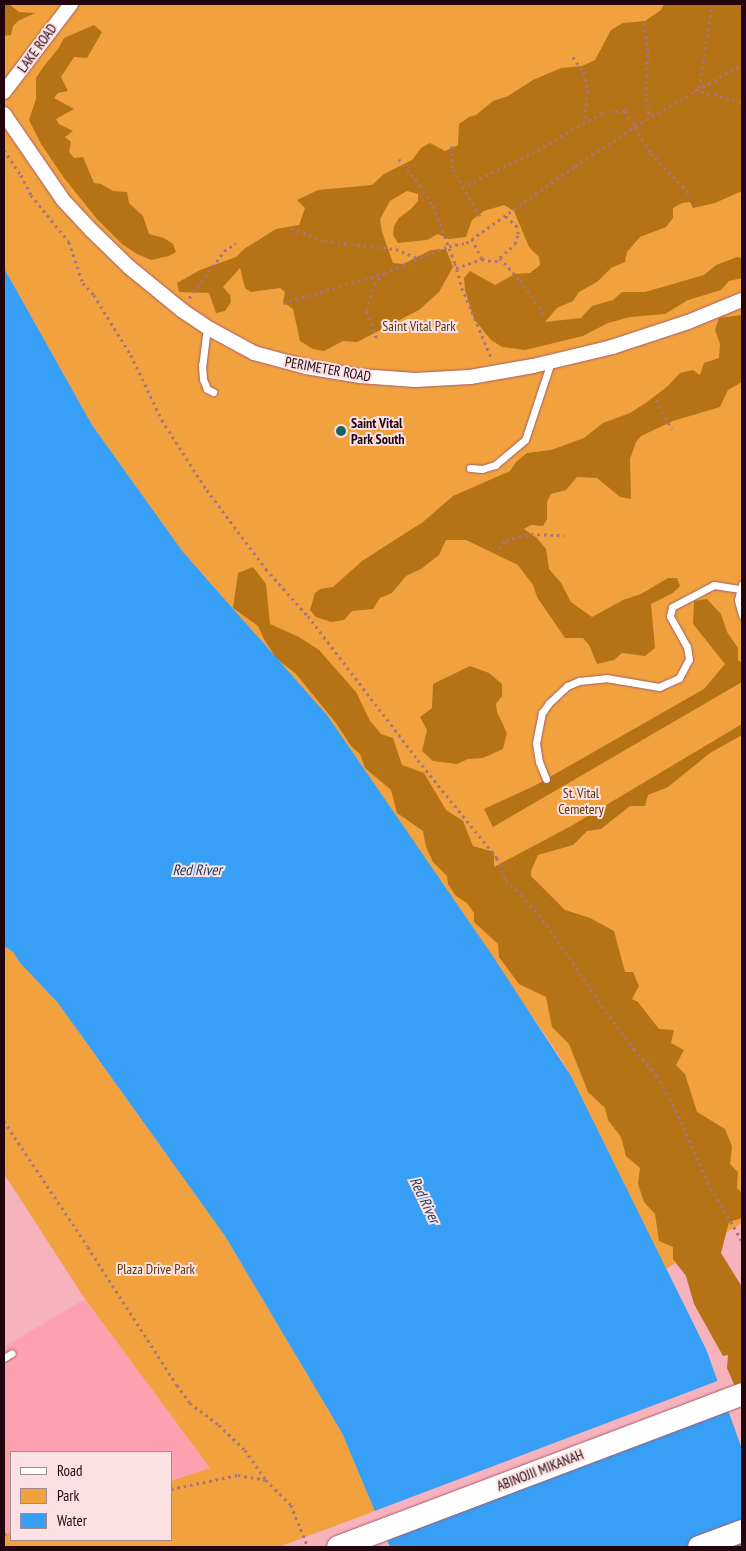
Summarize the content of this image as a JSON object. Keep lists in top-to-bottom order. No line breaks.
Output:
{"streets":{"main road":["ABINOJII MIKANAH"],"street":["LAKE ROAD","PERIMETER ROAD"]},"water":["Red River"],"parks":["Saint Vital Park","St. Vital Cemetery","Plaza Drive Park"],"places":["Saint Vital Park South"],"legend":["Road","Park","Water"]}
